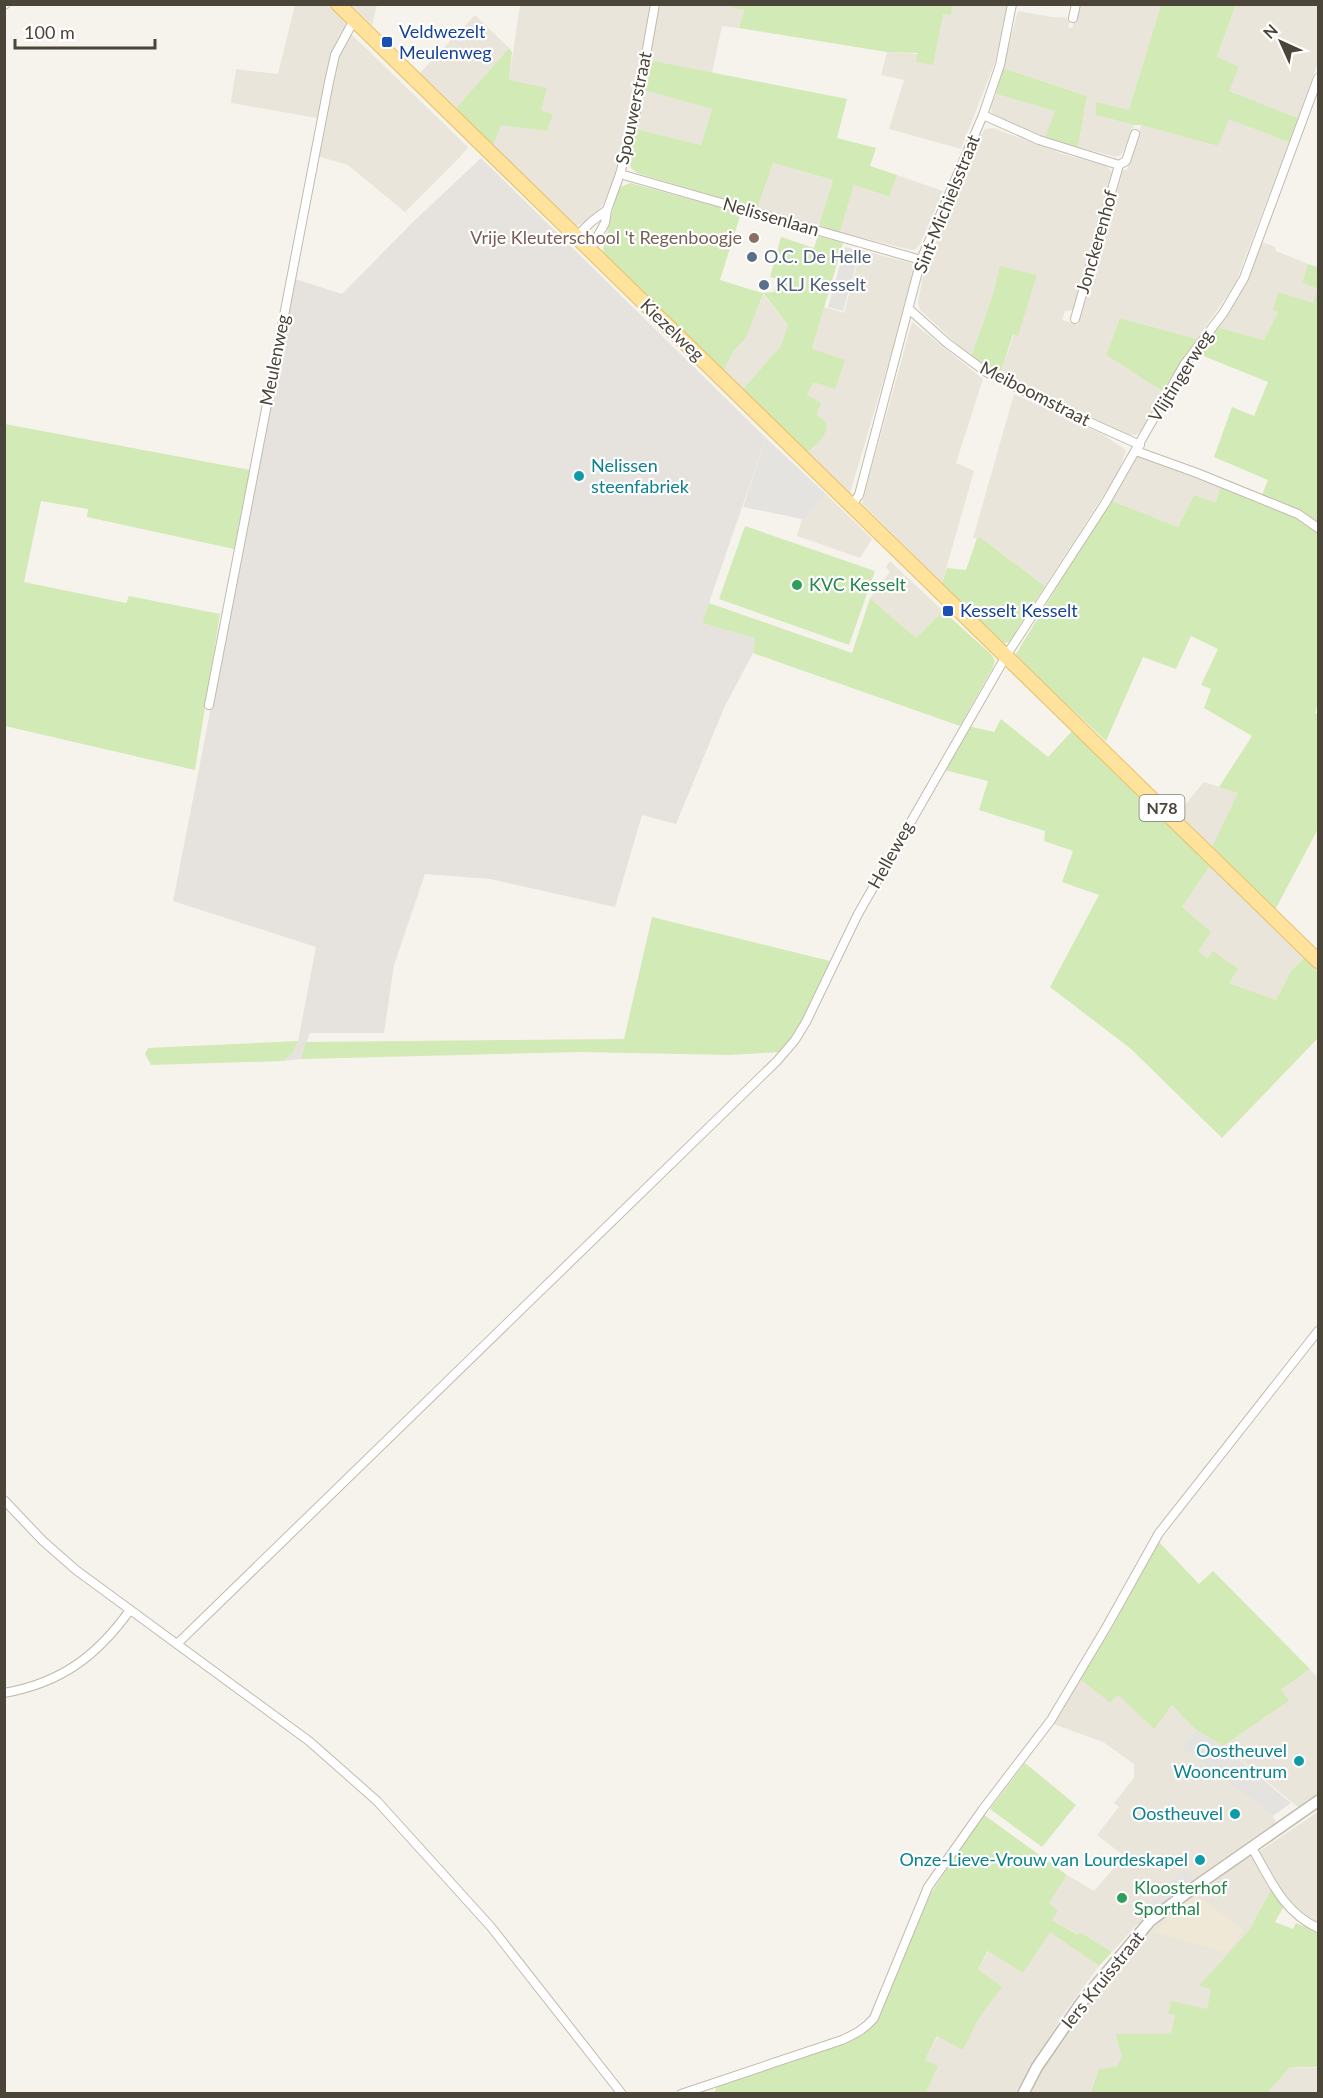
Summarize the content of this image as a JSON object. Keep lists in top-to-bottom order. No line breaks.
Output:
{"streets":{"main road":["Kiezelweg","N78"],"street":["Spouwerstraat","Sint-Michielsstraat","Nelissenlaan","Jonckerenhof","Meulenweg","Vlijtingerweg","Meiboomstraat","Helleweg","Iers Kruisstraat"]},"crossings":[["Spouwerstraat","Nelissenlaan"],["Spouwerstraat","Kiezelweg"],["Sint-Michielsstraat","Nelissenlaan"],["Sint-Michielsstraat","Jonckerenhof"],["Sint-Michielsstraat","Kiezelweg"],["Sint-Michielsstraat","Meiboomstraat"],["Kiezelweg","Meulenweg"],["Kiezelweg","Vlijtingerweg"],["Kiezelweg","N78"],["Kiezelweg","Helleweg"],["Vlijtingerweg","Meiboomstraat"],["Vlijtingerweg","N78"],["Vlijtingerweg","Helleweg"],["N78","Helleweg"]],"places":{"transit":["Veldwezelt Meulenweg","Kesselt Kesselt"],"other":["Vrije Kleuterschool 't Regenboogje","O.C. De Helle","KLJ Kesselt","Nelissen steenfabriek","KVC Kesselt","Oostheuvel Wooncentrum","Oostheuvel","Onze-Lieve-Vrouw van Lourdeskapel","Kloosterhof Sporthal"]},"scale_bar":"100 m","north":"top left"}
